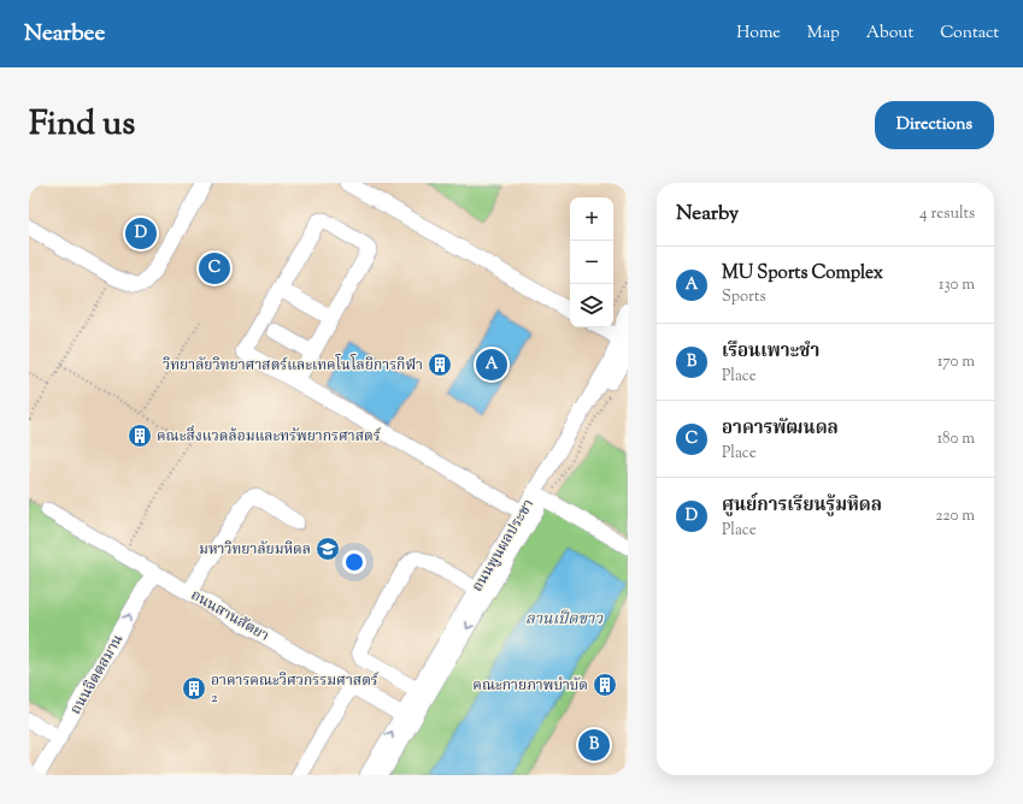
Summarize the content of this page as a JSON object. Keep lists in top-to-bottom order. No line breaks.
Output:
{"streets":{"street":["ถนนพูนผลประชา","ถนนสานสัตยา","ถนนจิตตสมาน"]},"crossings":[["ถนนพูนผลประชา","ถนนสานสัตยา"],["ถนนสานสัตยา","ถนนจิตตสมาน"]],"one_way":["ถนนจิตตสมาน"],"water":["ลานเป็ดขาว"],"places":{"building":["วิทยาลัยวิทยาศาสตร์และเทคโนโลยีการกีฬา","คณะสิ่งแวดล้อมและทรัพยากรศาสตร์","คณะกายภาพบำบัด","อาคารคณะวิศวกรรมศาสตร์ 2"],"school or university":["มหาวิทยาลัยมหิดล"]},"page":{"header":"Nearbee","nav":["Home","Map","About","Contact"],"title":"Find us","buttons":"Directions","heading":["Nearby","4 results"],"map_buttons":["+","−"],"pins":["D","C","A","B"],"list":[{"mark":"A","name":"MU Sports Complex","note":"Sports","value":"130 m"},{"mark":"B","name":"เรือนเพาะชำ","note":"Place","value":"170 m"},{"mark":"C","name":"อาคารพัฒนดล","note":"Place","value":"180 m"},{"mark":"D","name":"ศูนย์การเรียนรู้มหิดล","note":"Place","value":"220 m"}]}}
